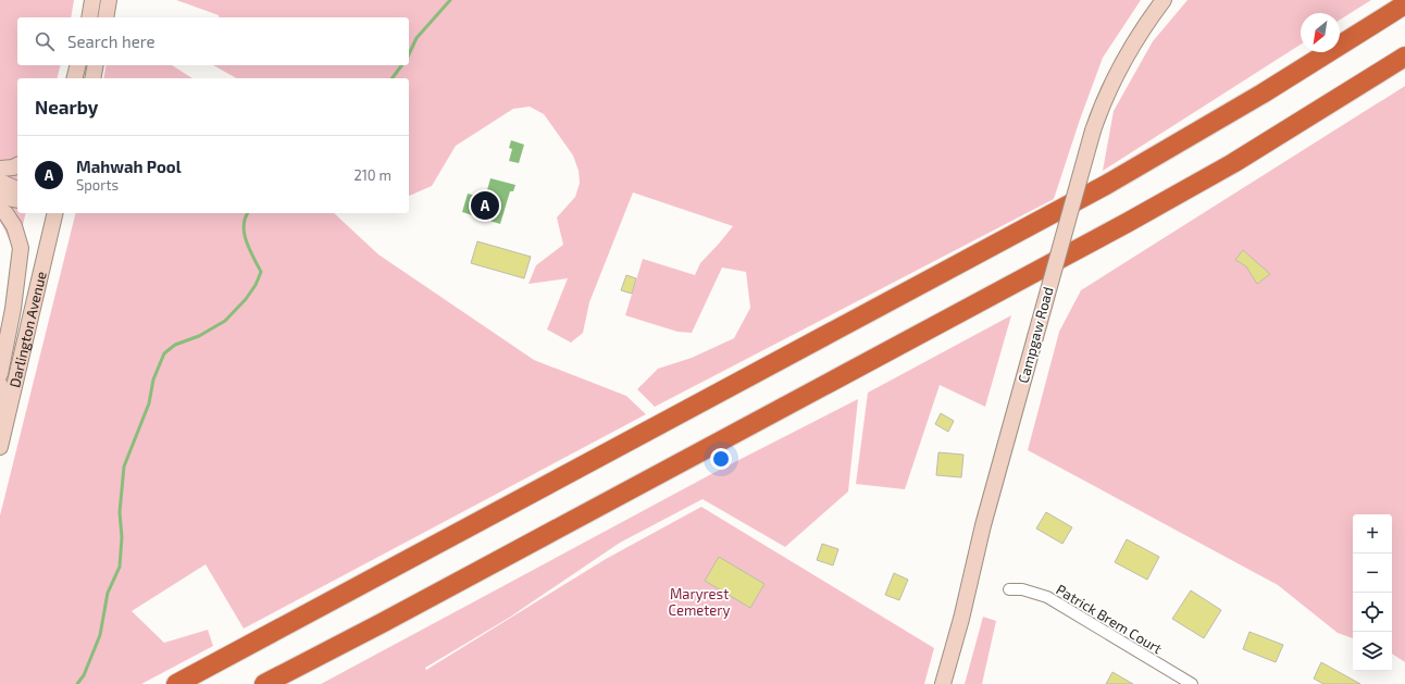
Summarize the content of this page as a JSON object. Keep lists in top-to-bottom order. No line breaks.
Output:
{"streets":{"main road":["Darlington Avenue","Campgaw Road"],"street":["Patrick Brem Court"]},"parks":["Maryrest Cemetery"],"north":"bottom left","page":{"search":"Search here","heading":"Nearby","list":[{"mark":"A","name":"Mahwah Pool","note":"Sports","value":"210 m"}],"pins":"A","map_buttons":["+","−"]}}
